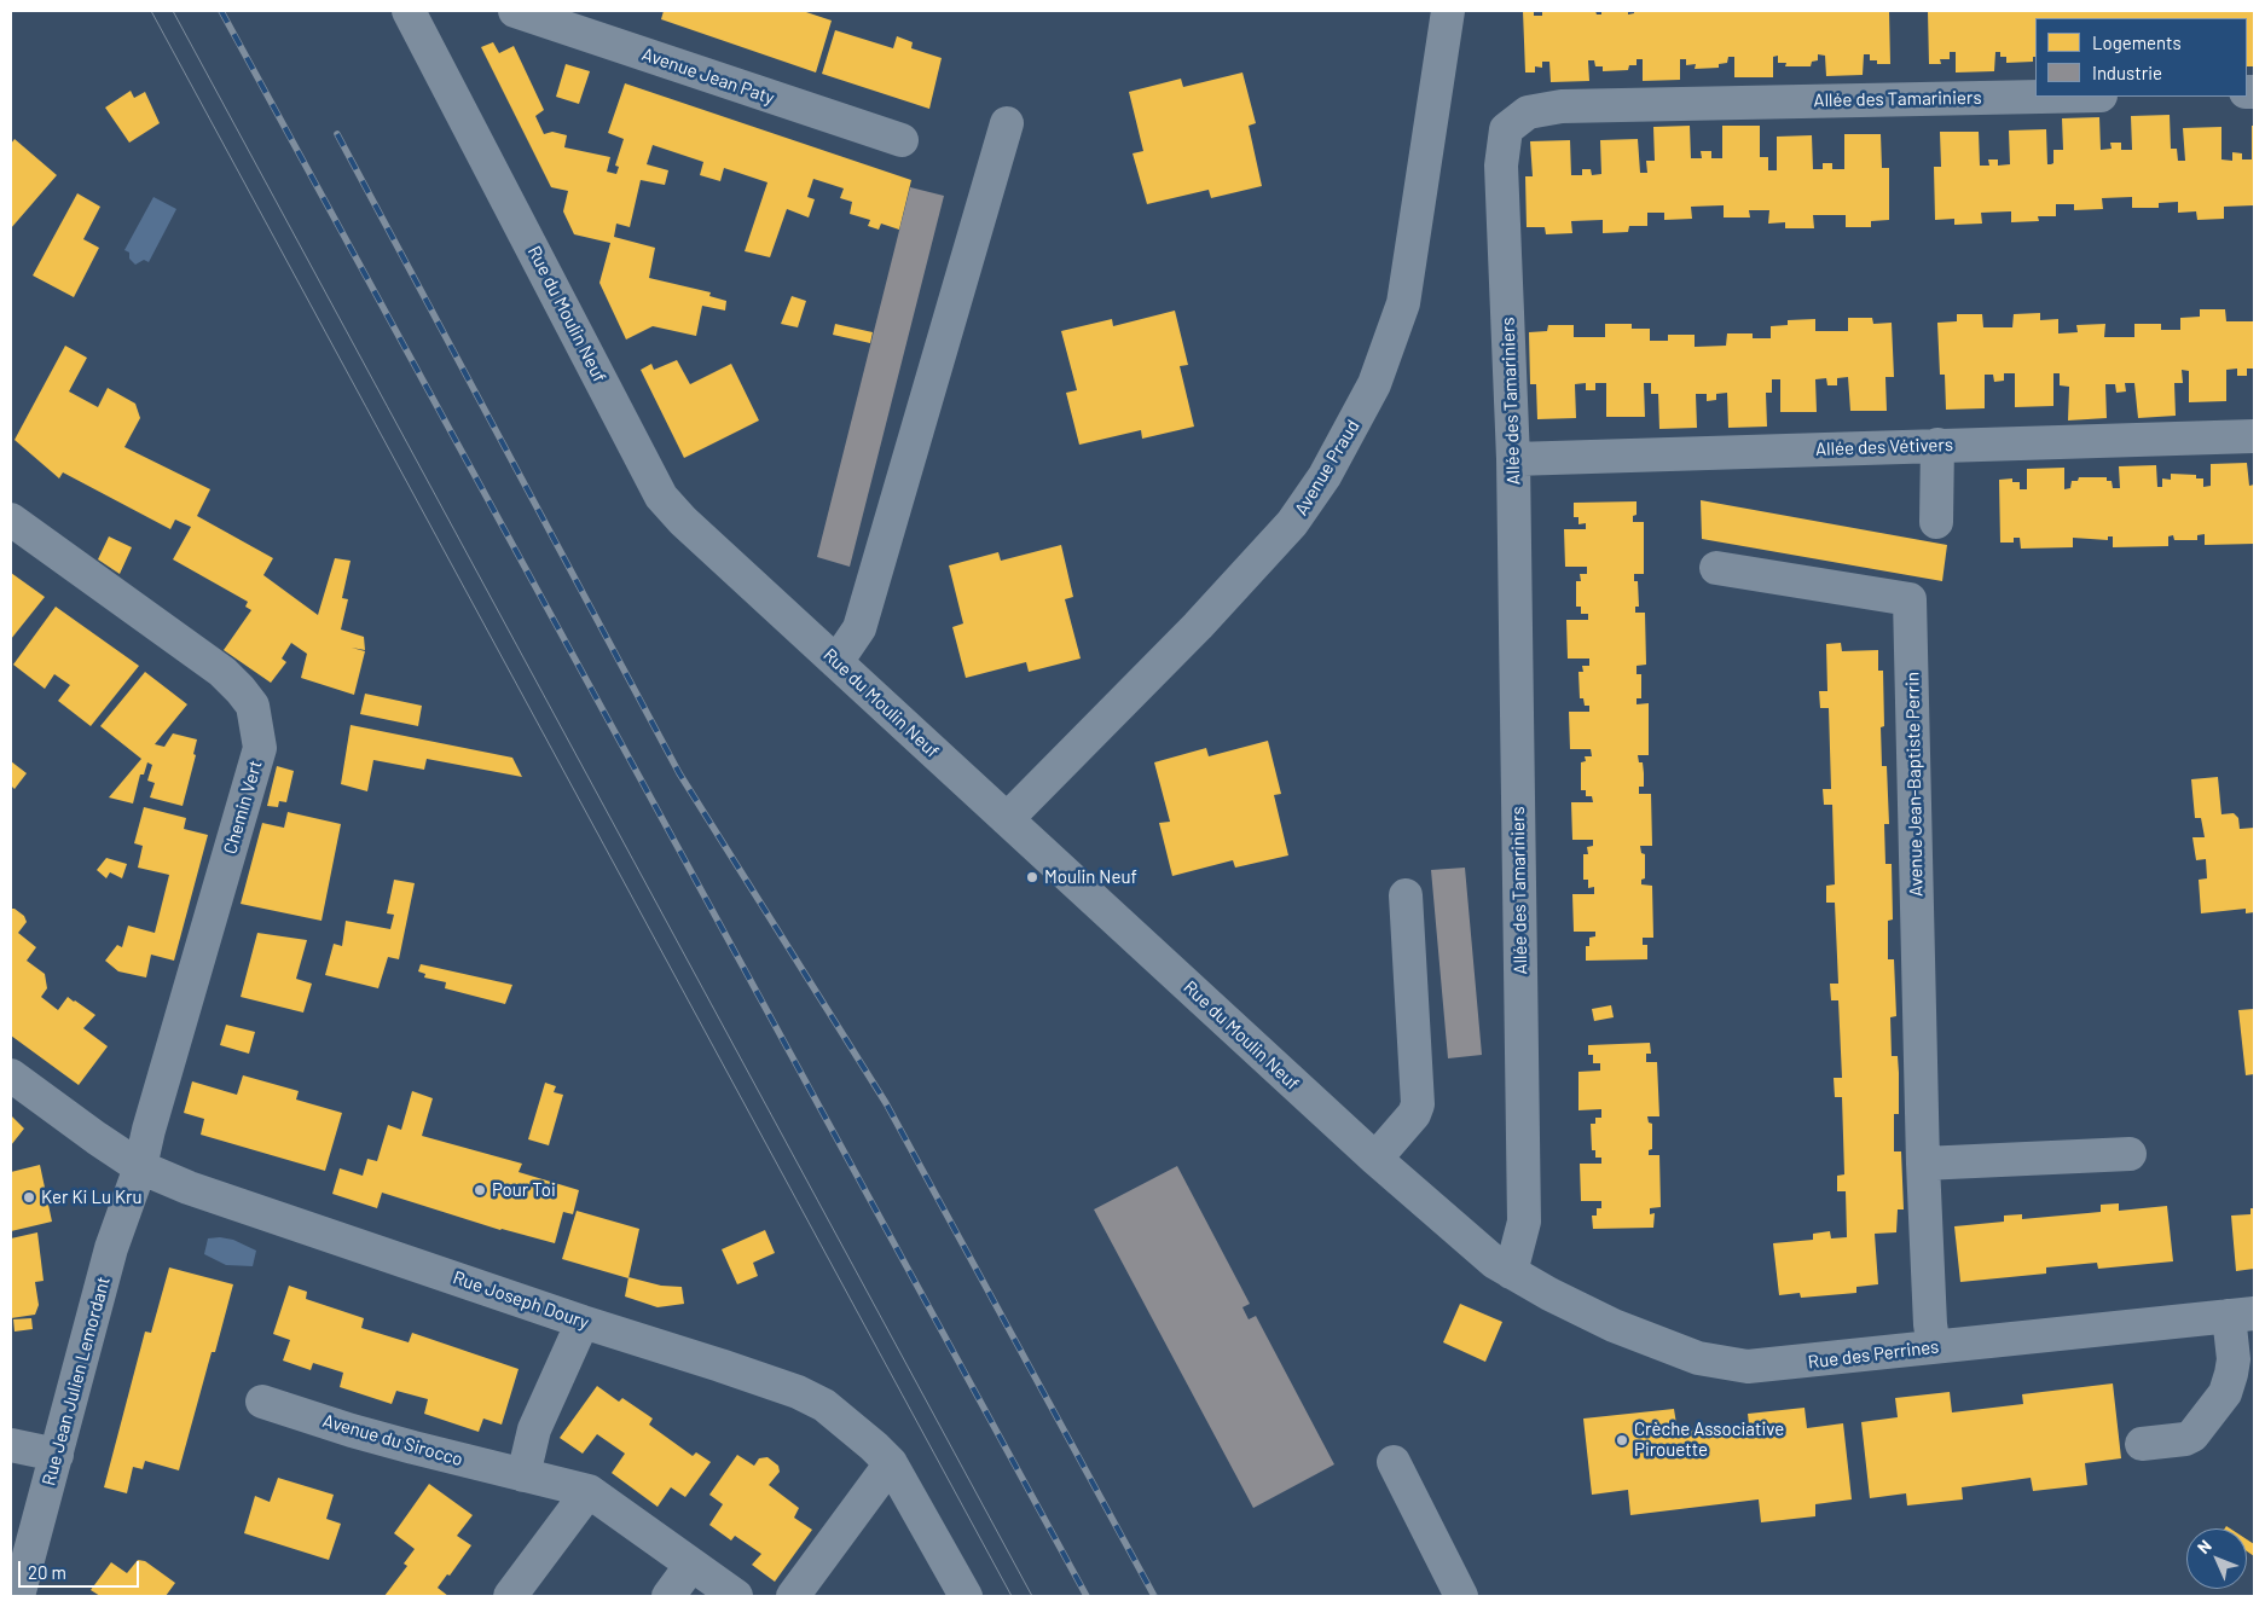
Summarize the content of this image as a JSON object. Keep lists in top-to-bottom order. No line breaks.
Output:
{"streets":{"street":["Avenue Jean Paty","Allée des Tamariniers","Rue du Moulin Neuf","Allée des Vétivers","Avenue Praud","Avenue Jean-Baptiste Perrin","Chemin Vert","Rue Joseph Doury","Rue des Perrines","Rue Jean Julien Lemordant","Avenue du Sirocco"]},"crossings":[["Allée des Tamariniers","Rue du Moulin Neuf"],["Allée des Tamariniers","Allée des Vétivers"],["Allée des Tamariniers","Rue des Perrines"],["Rue du Moulin Neuf","Avenue Praud"],["Rue du Moulin Neuf","Rue des Perrines"],["Avenue Jean-Baptiste Perrin","Rue des Perrines"],["Chemin Vert","Rue Joseph Doury"],["Chemin Vert","Rue Jean Julien Lemordant"],["Rue Joseph Doury","Rue Jean Julien Lemordant"]],"places":["Moulin Neuf","Pour Toi","Ker Ki Lu Kru","Crèche Associative Pirouette"],"legend":["Logements","Industrie"],"scale_bar":"20 m","north":"top left"}
